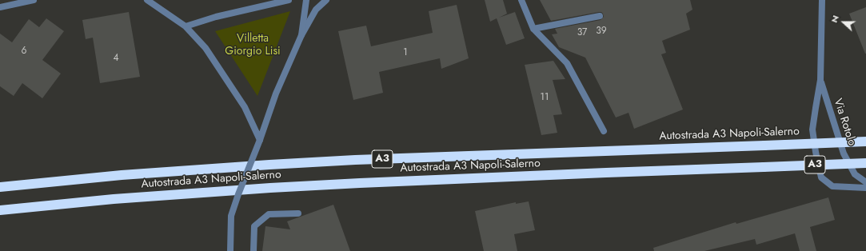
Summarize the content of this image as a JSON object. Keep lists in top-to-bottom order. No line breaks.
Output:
{"streets":{"highway":["Autostrada A3 Napoli-Salerno","A3"],"street":["Via Rotolo"]},"parks":["Villetta Giorgio Lisi"],"house_numbers":["39","37","6","1","4","11"],"north":"left"}
